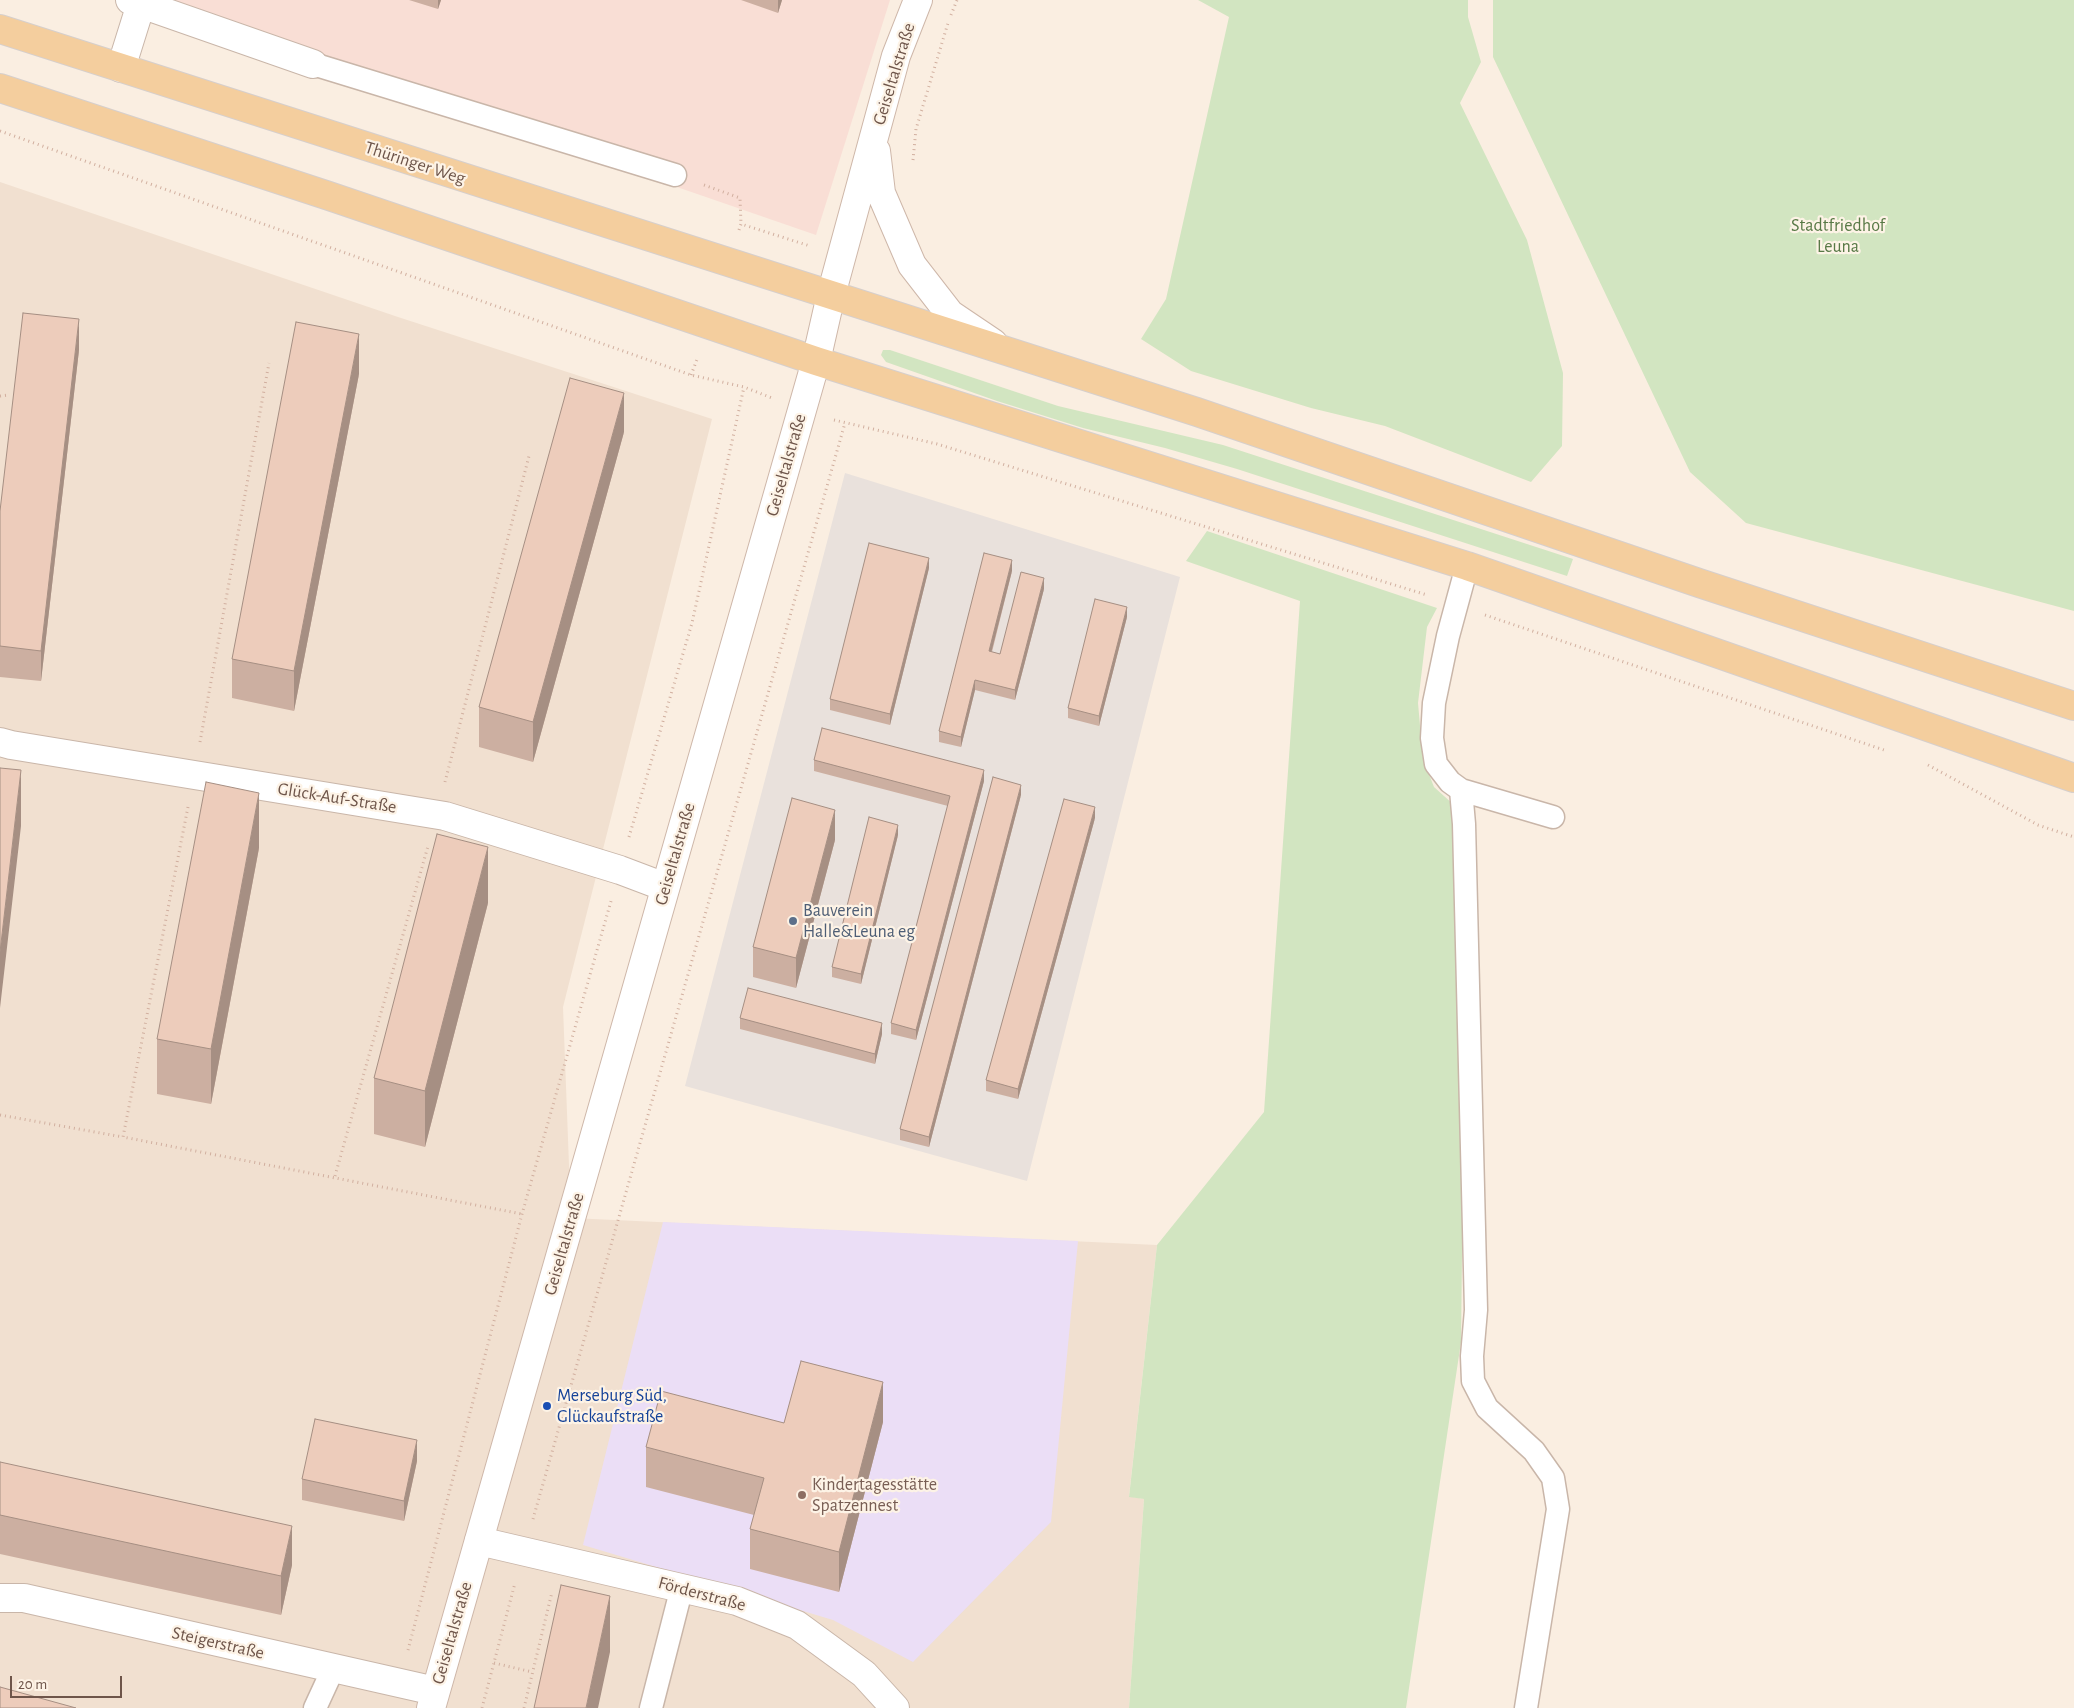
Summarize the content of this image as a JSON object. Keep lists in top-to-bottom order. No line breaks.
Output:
{"streets":{"main road":["Thüringer Weg"],"street":["Geiseltalstraße","Glück-Auf-Straße","Förderstraße","Steigerstraße"]},"crossings":[["Geiseltalstraße","Thüringer Weg"],["Geiseltalstraße","Glück-Auf-Straße"],["Geiseltalstraße","Förderstraße"],["Geiseltalstraße","Steigerstraße"]],"parks":["Stadtfriedhof Leuna"],"places":["Bauverein Halle&Leuna eg","Merseburg Süd, Glückaufstraße","Kindertagesstätte Spatzennest"],"scale_bar":"20 m"}
